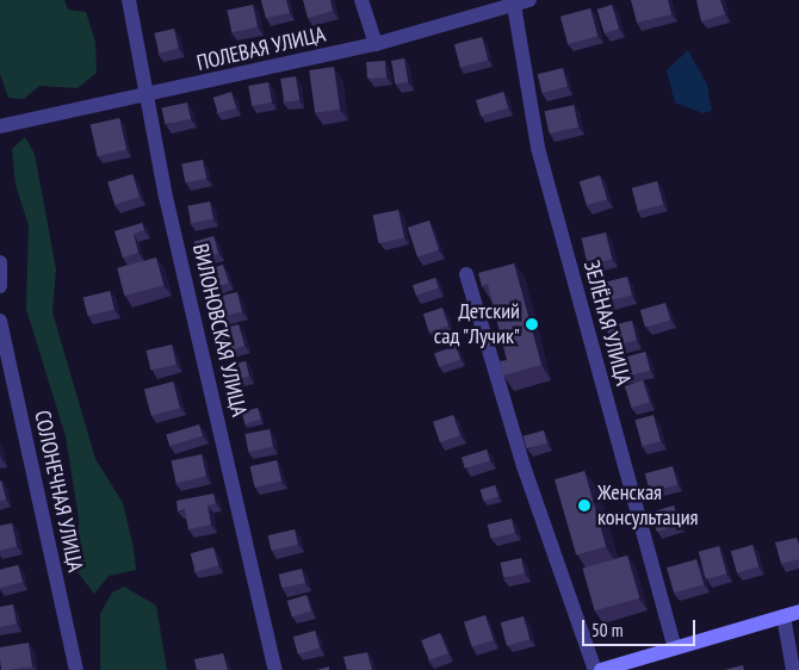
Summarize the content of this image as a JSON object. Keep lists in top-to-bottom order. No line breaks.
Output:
{"streets":{"street":["ПОЛЕВАЯ УЛИЦА","ЗЕЛЁНАЯ УЛИЦА","ВИЛОНОВСКАЯ УЛИЦА","СОЛОНЕЧНАЯ УЛИЦА"]},"crossings":[["ПОЛЕВАЯ УЛИЦА","ЗЕЛЁНАЯ УЛИЦА"],["ПОЛЕВАЯ УЛИЦА","ВИЛОНОВСКАЯ УЛИЦА"]],"places":["Детский сад \"Лучик\"","Женская консультация"],"scale_bar":"50 m"}
